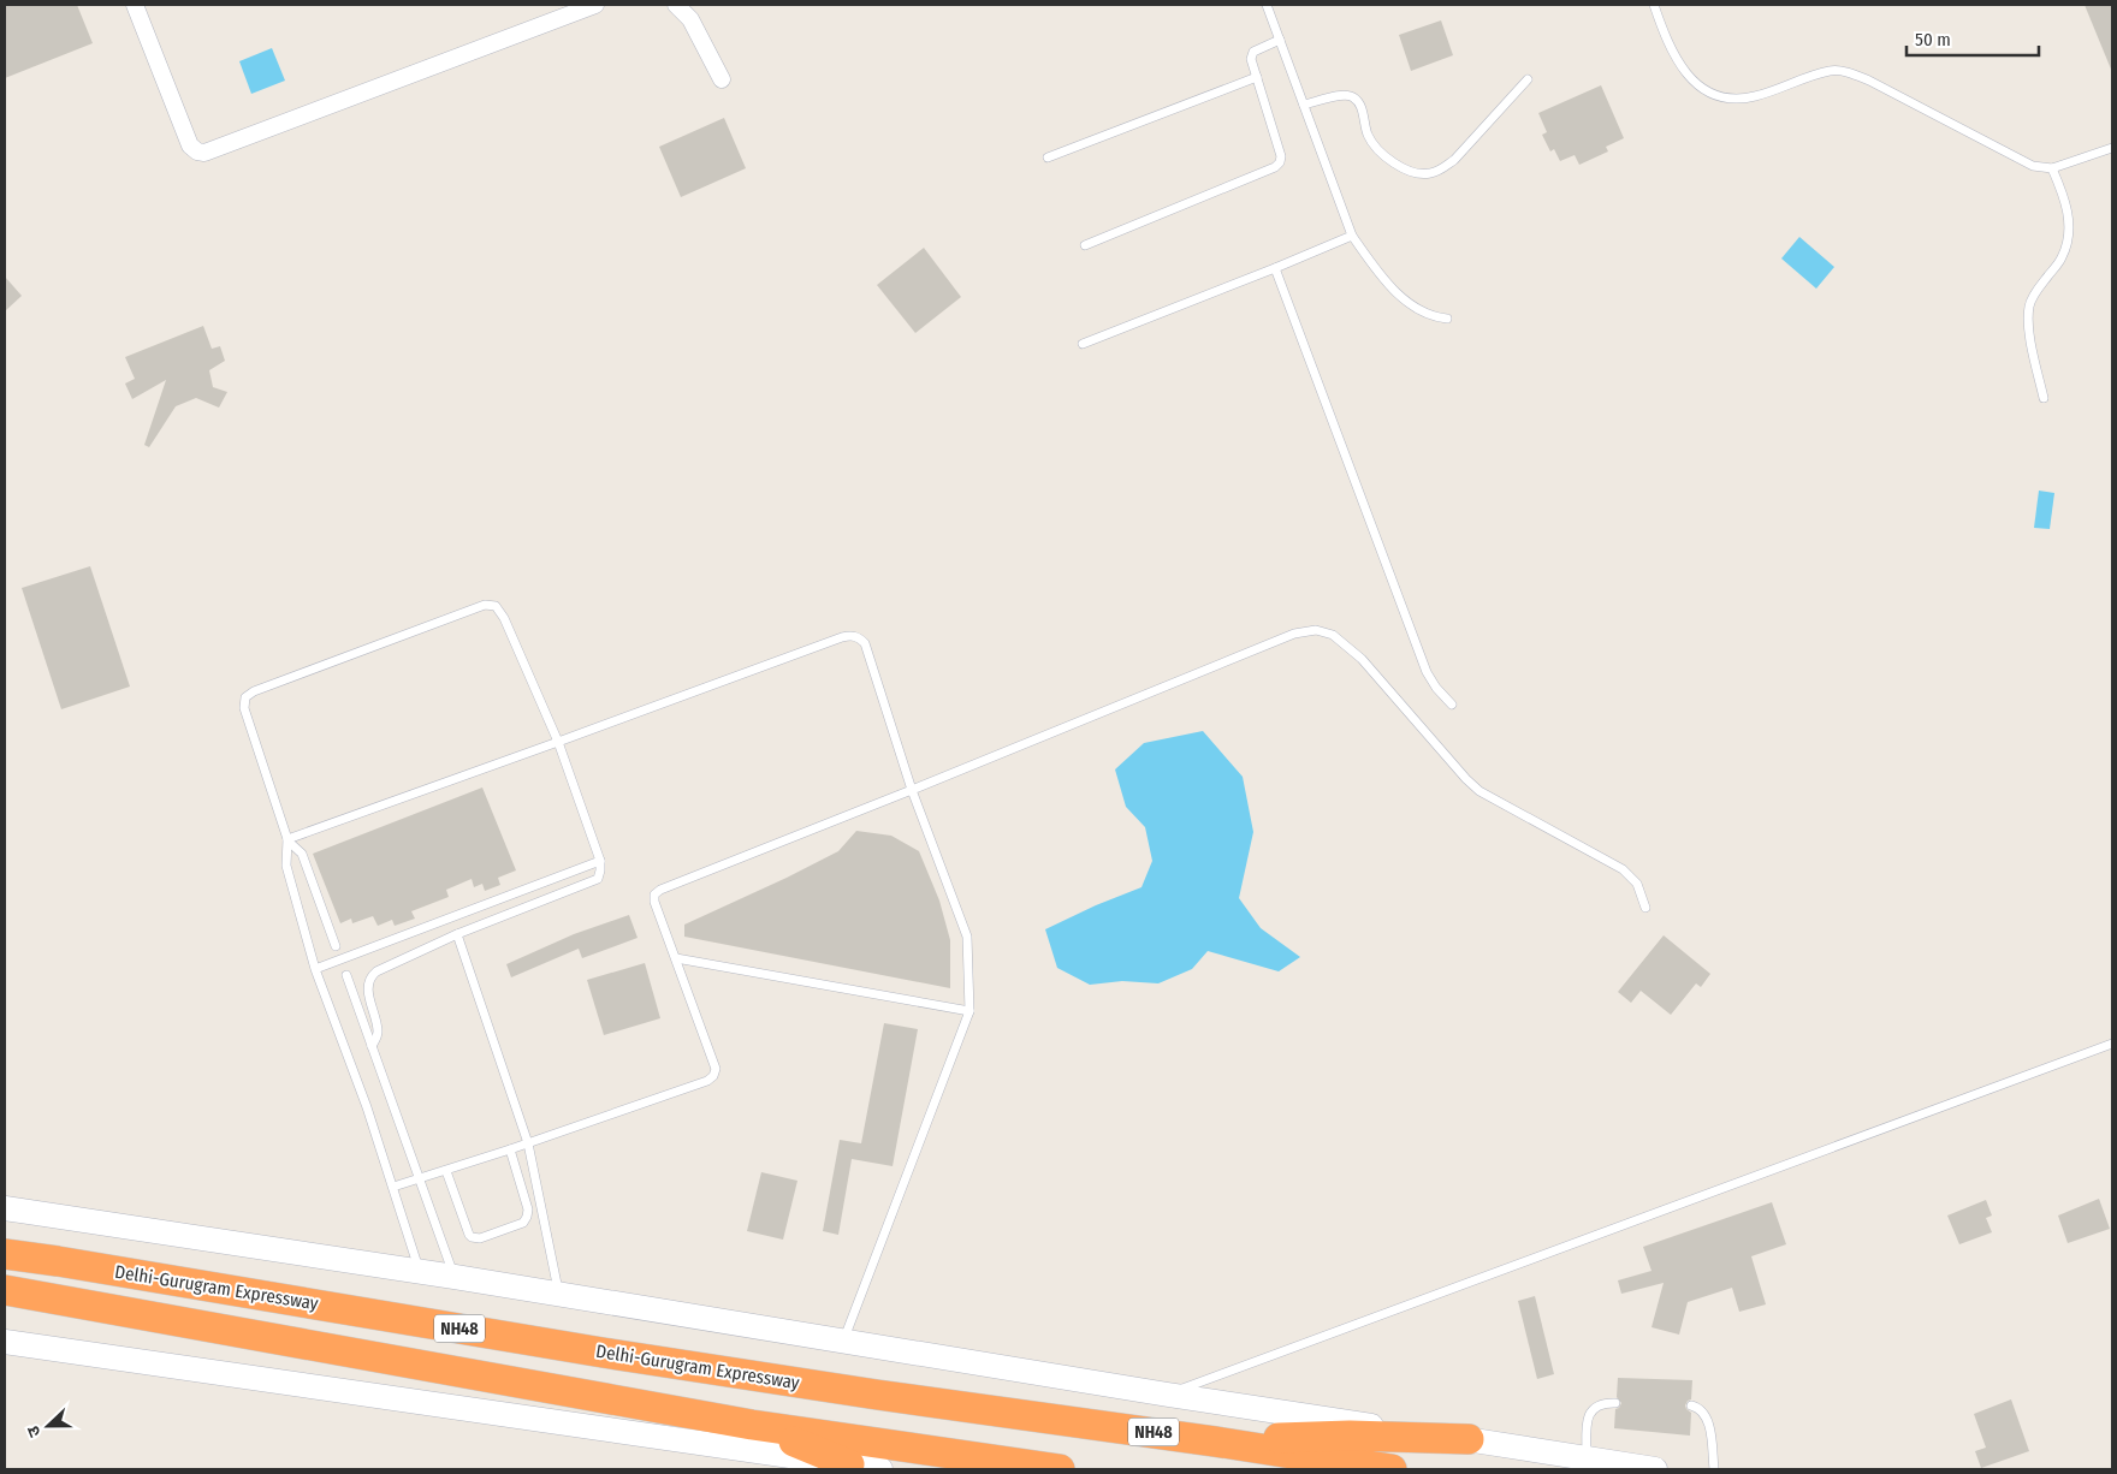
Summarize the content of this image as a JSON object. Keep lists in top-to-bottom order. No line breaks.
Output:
{"streets":{"highway":["Delhi-Gurugram Expressway","NH48"]},"scale_bar":"50 m","north":"left"}
